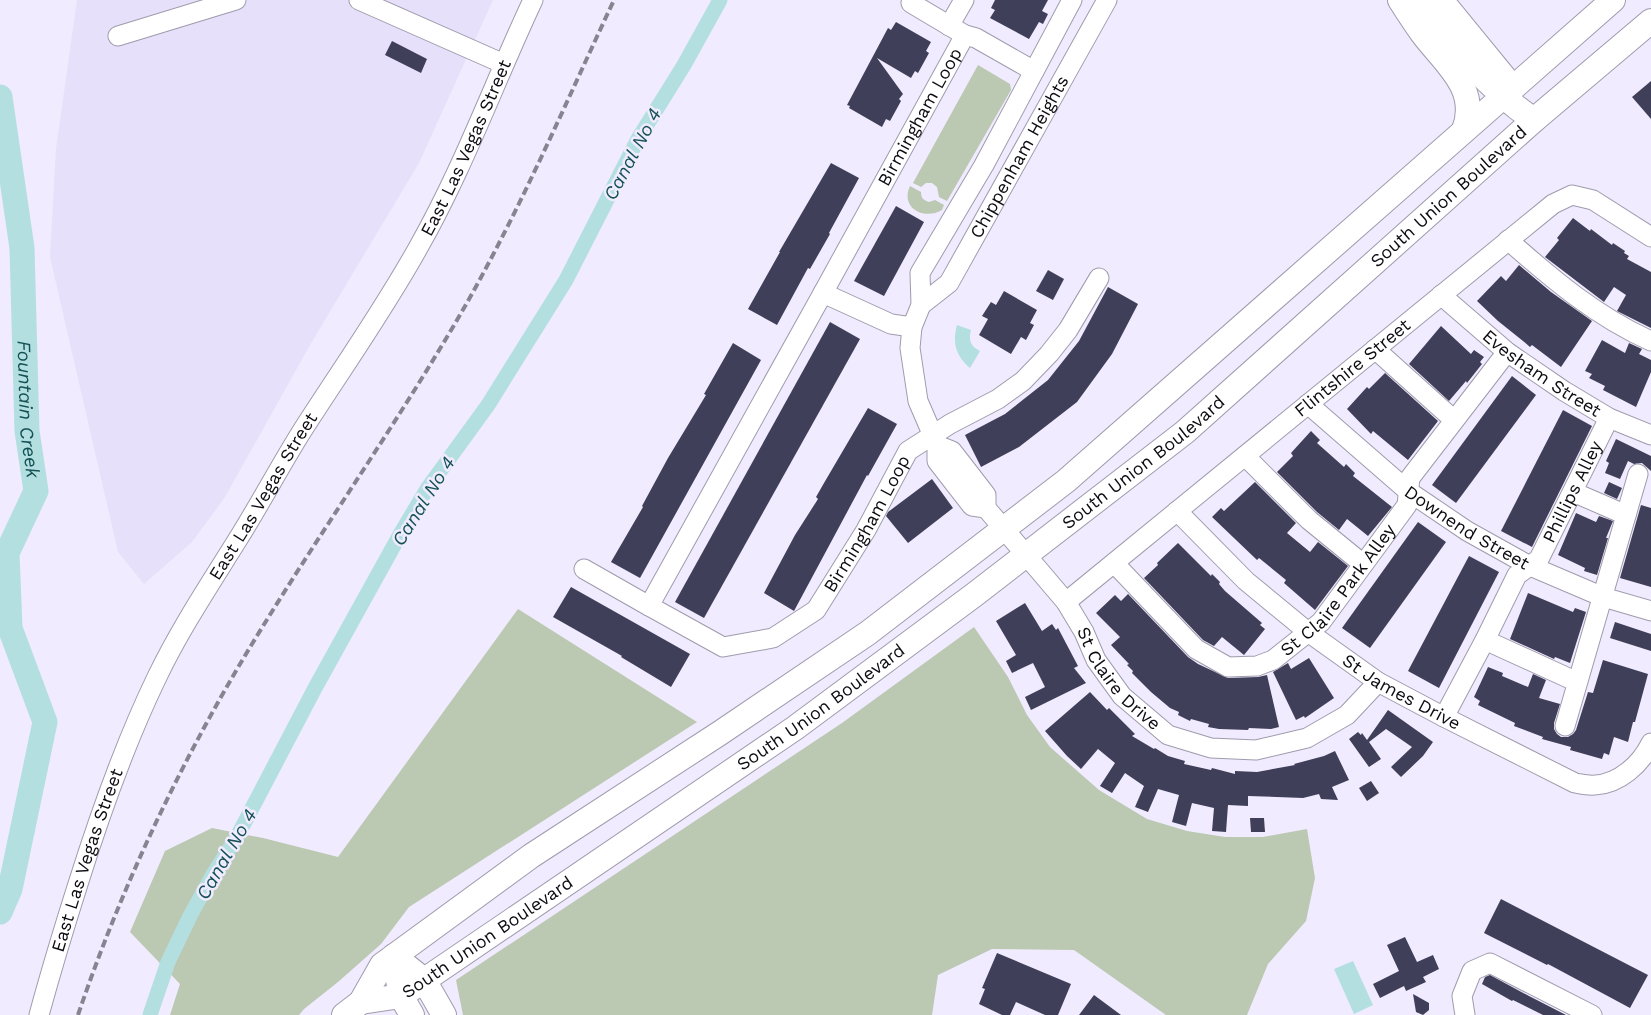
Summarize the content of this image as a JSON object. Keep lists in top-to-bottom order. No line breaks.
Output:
{"streets":{"main road":["South Union Boulevard"],"street":["Birmingham Loop","East Las Vegas Street","Chippenham Heights","Flintshire Street","Evesham Street","Phillips Alley","Downend Street","St Claire Park Alley","St Claire Drive","St James Drive"]},"crossings":[["Birmingham Loop","Chippenham Heights"],["Chippenham Heights","South Union Boulevard"],["Chippenham Heights","St Claire Drive"],["South Union Boulevard","St Claire Drive"],["Flintshire Street","Evesham Street"],["Flintshire Street","Downend Street"],["Flintshire Street","St Claire Park Alley"],["Flintshire Street","St Claire Drive"],["Flintshire Street","St James Drive"],["Evesham Street","Phillips Alley"],["Evesham Street","St Claire Park Alley"],["Phillips Alley","Downend Street"],["Phillips Alley","St James Drive"],["Downend Street","St Claire Park Alley"],["St Claire Park Alley","St James Drive"],["St Claire Drive","St James Drive"]],"water":["Canal No 4","Fountain Creek"]}
